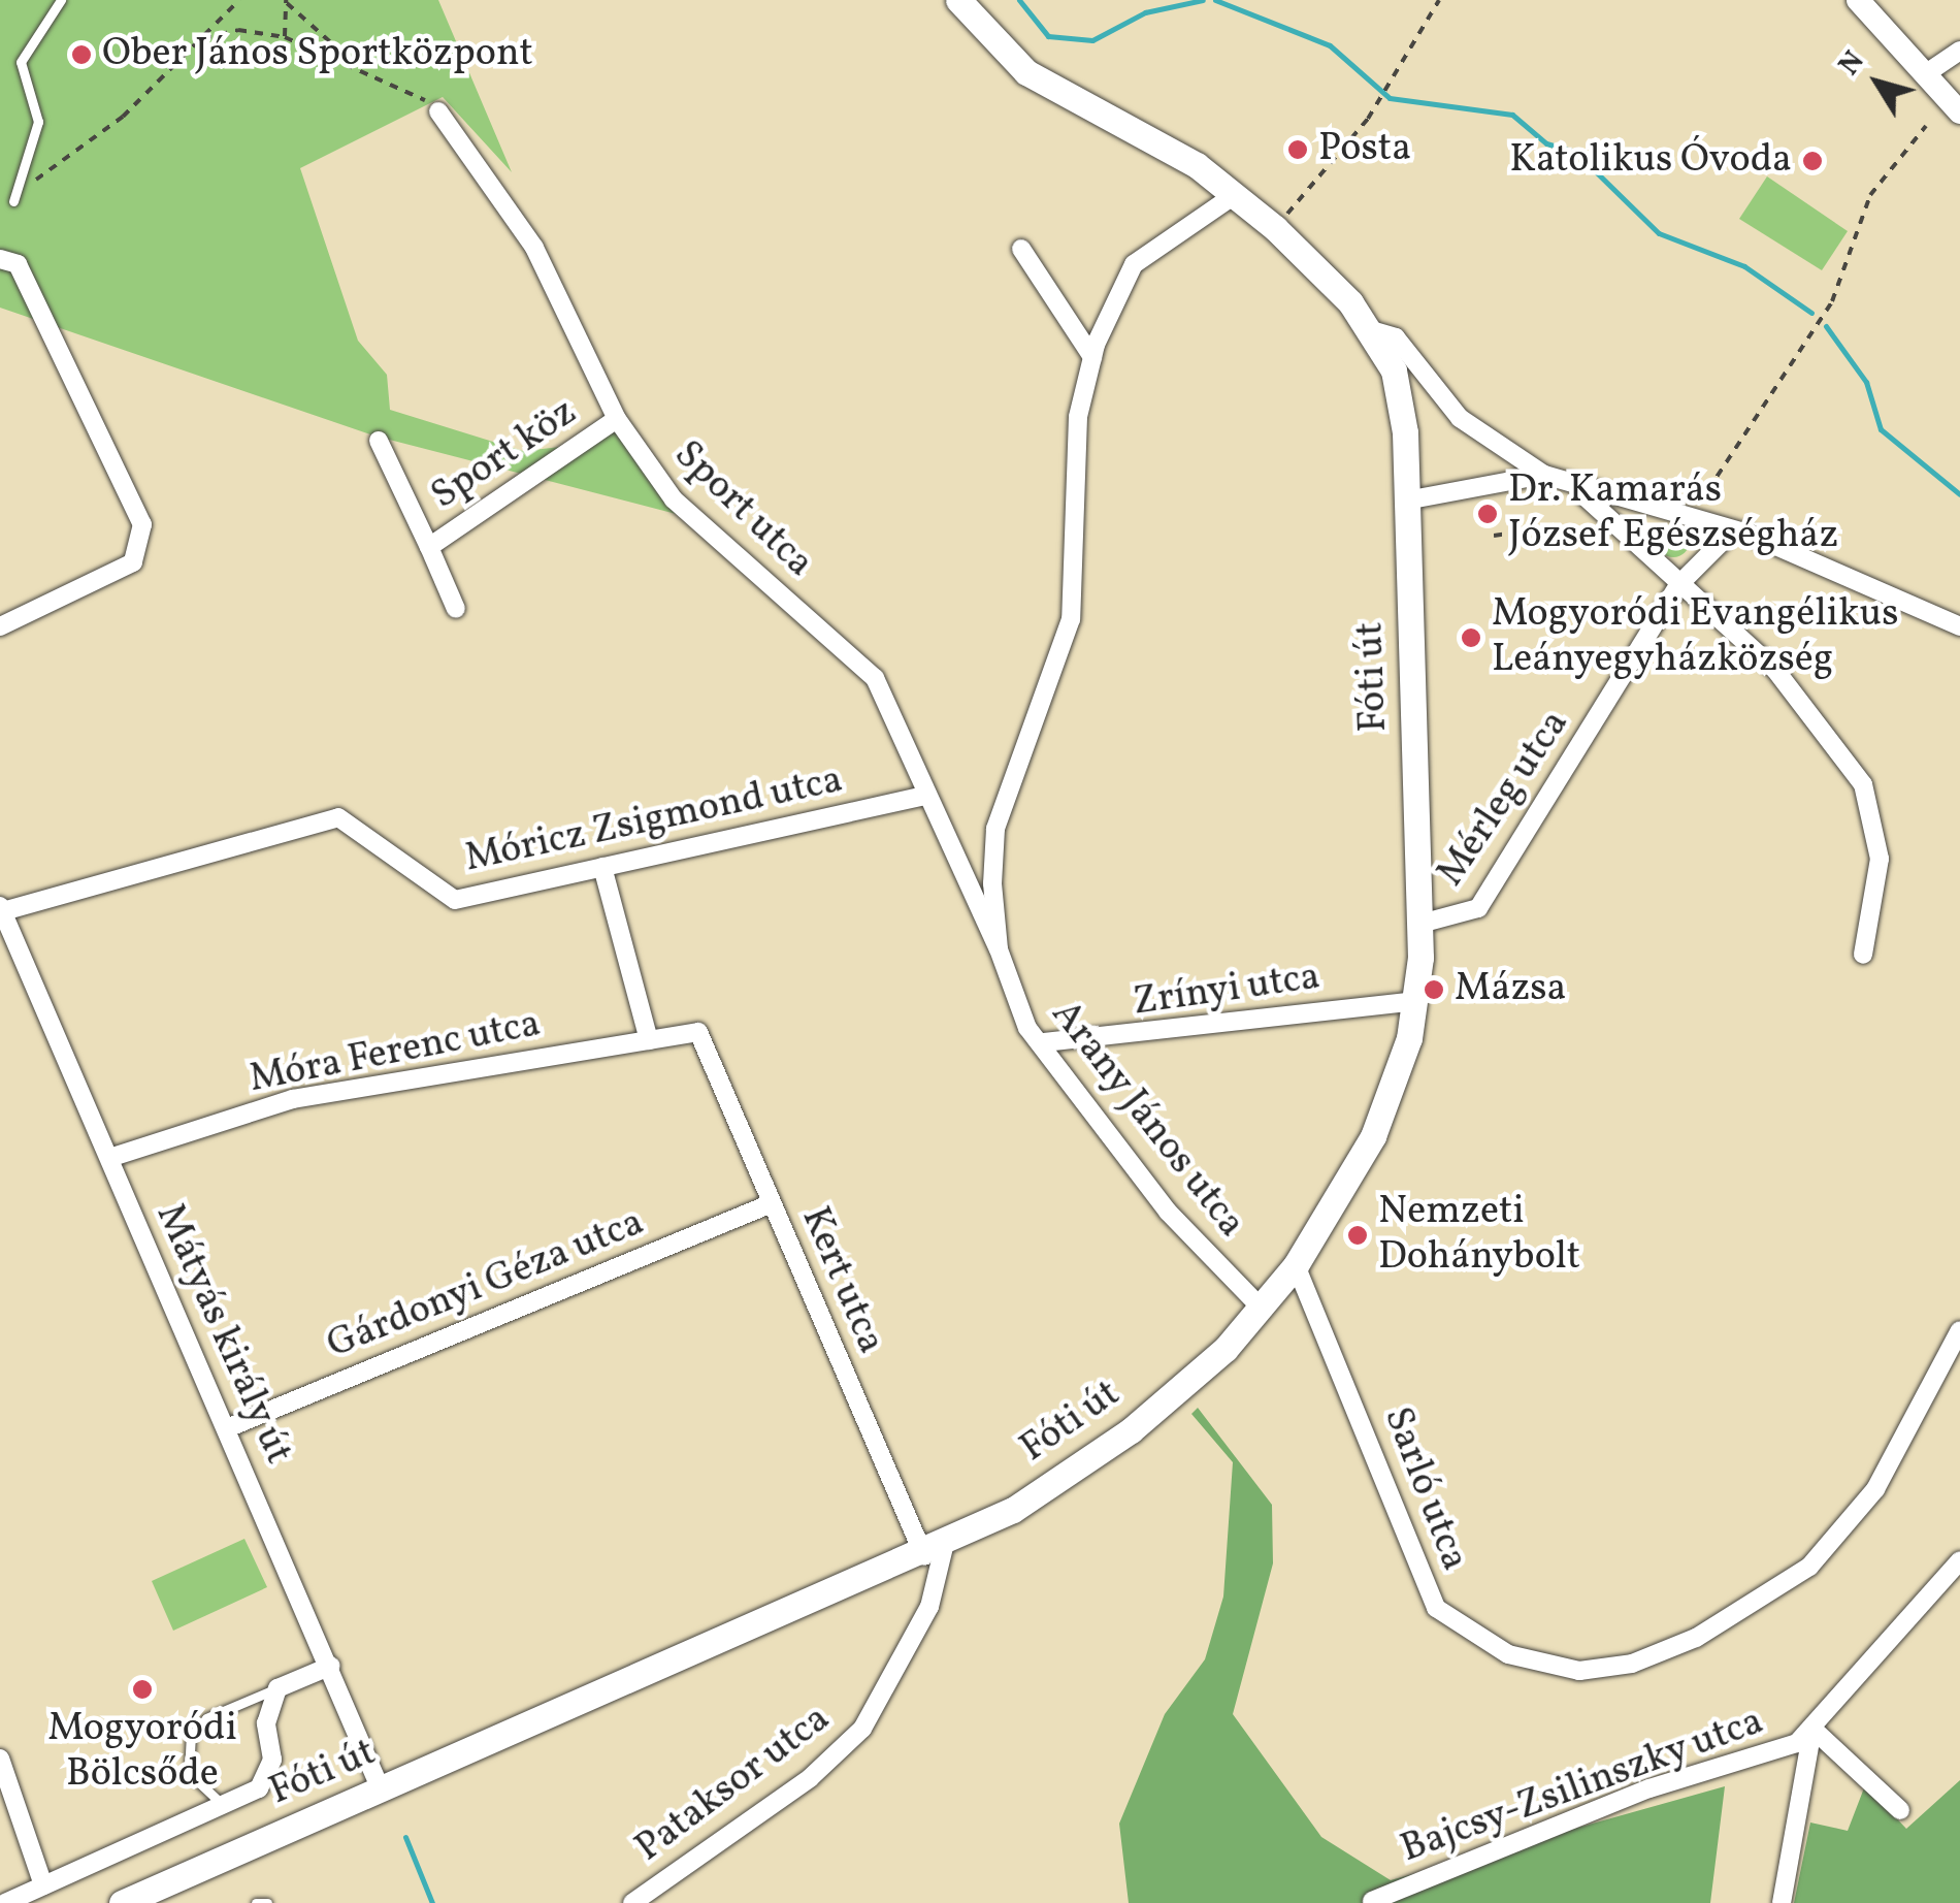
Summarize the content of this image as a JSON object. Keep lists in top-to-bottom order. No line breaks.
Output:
{"streets":{"main road":["Fóti út"],"street":["Sport köz","Sport utca","Mérleg utca","Móricz Zsigmond utca","Zrínyi utca","Móra Ferenc utca","Arany János utca","Kert utca","Gárdonyi Géza utca","Mátyás király út","Sarló utca","Pataksor utca","Bajcsy-Zsilinszky utca"]},"crossings":[["Sport köz","Sport utca"],["Sport utca","Móricz Zsigmond utca"],["Sport utca","Arany János utca"],["Fóti út","Mérleg utca"],["Fóti út","Zrínyi utca"],["Fóti út","Arany János utca"],["Fóti út","Kert utca"],["Fóti út","Mátyás király út"],["Fóti út","Sarló utca"],["Fóti út","Pataksor utca"],["Móricz Zsigmond utca","Mátyás király út"],["Zrínyi utca","Arany János utca"],["Móra Ferenc utca","Kert utca"],["Móra Ferenc utca","Mátyás király út"],["Kert utca","Gárdonyi Géza utca"],["Kert utca","Pataksor utca"],["Gárdonyi Géza utca","Mátyás király út"]],"places":["Ober János Sportközpont","Posta","Katolikus Óvoda","Dr. Kamarás József Egészségház","Mogyoródi Evangélikus Leányegyházközség","Mázsa","Nemzeti Dohánybolt","Mogyoródi Bölcsőde"],"north":"top left"}
